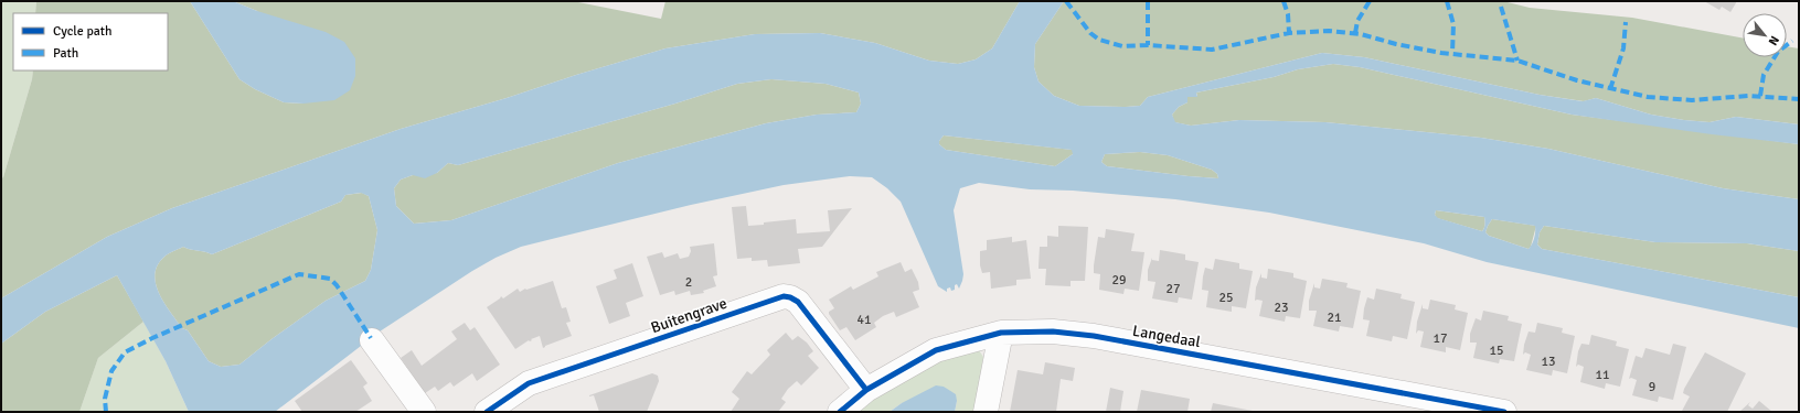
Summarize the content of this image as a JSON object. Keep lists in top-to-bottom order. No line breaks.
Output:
{"streets":{"street":["Buitengrave","Langedaal"]},"crossings":[["Buitengrave","Langedaal"]],"house_numbers":["29","2","27","25","23","21","41","17","15","13","11","9"],"legend":["Cycle path","Path"],"north":"bottom right"}
